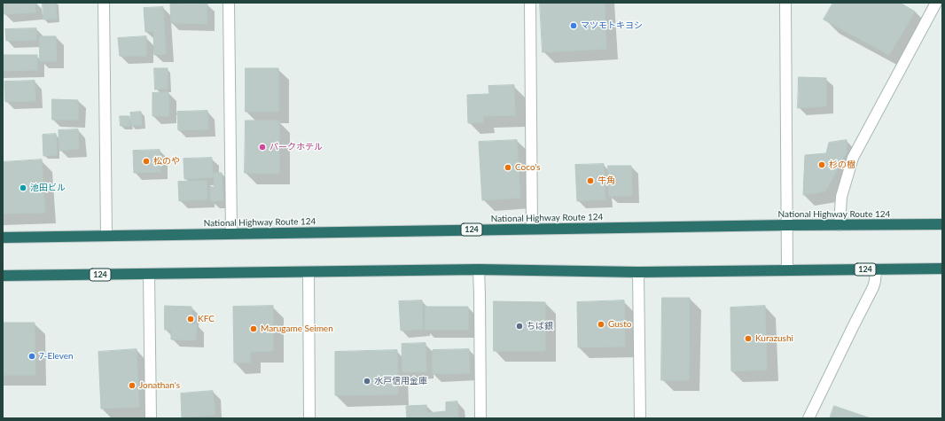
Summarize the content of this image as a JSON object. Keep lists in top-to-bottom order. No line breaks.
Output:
{"streets":{"highway":["National Highway Route 124","124"]},"places":["マツモトキヨシ","パークホテル","松のや","杉の樹","Coco's","牛角","池田ビル","KFC","Gusto","ちば銀","Marugame Seimen","Kurazushi","7-Eleven","水戸信用金庫","Jonathan's"]}
